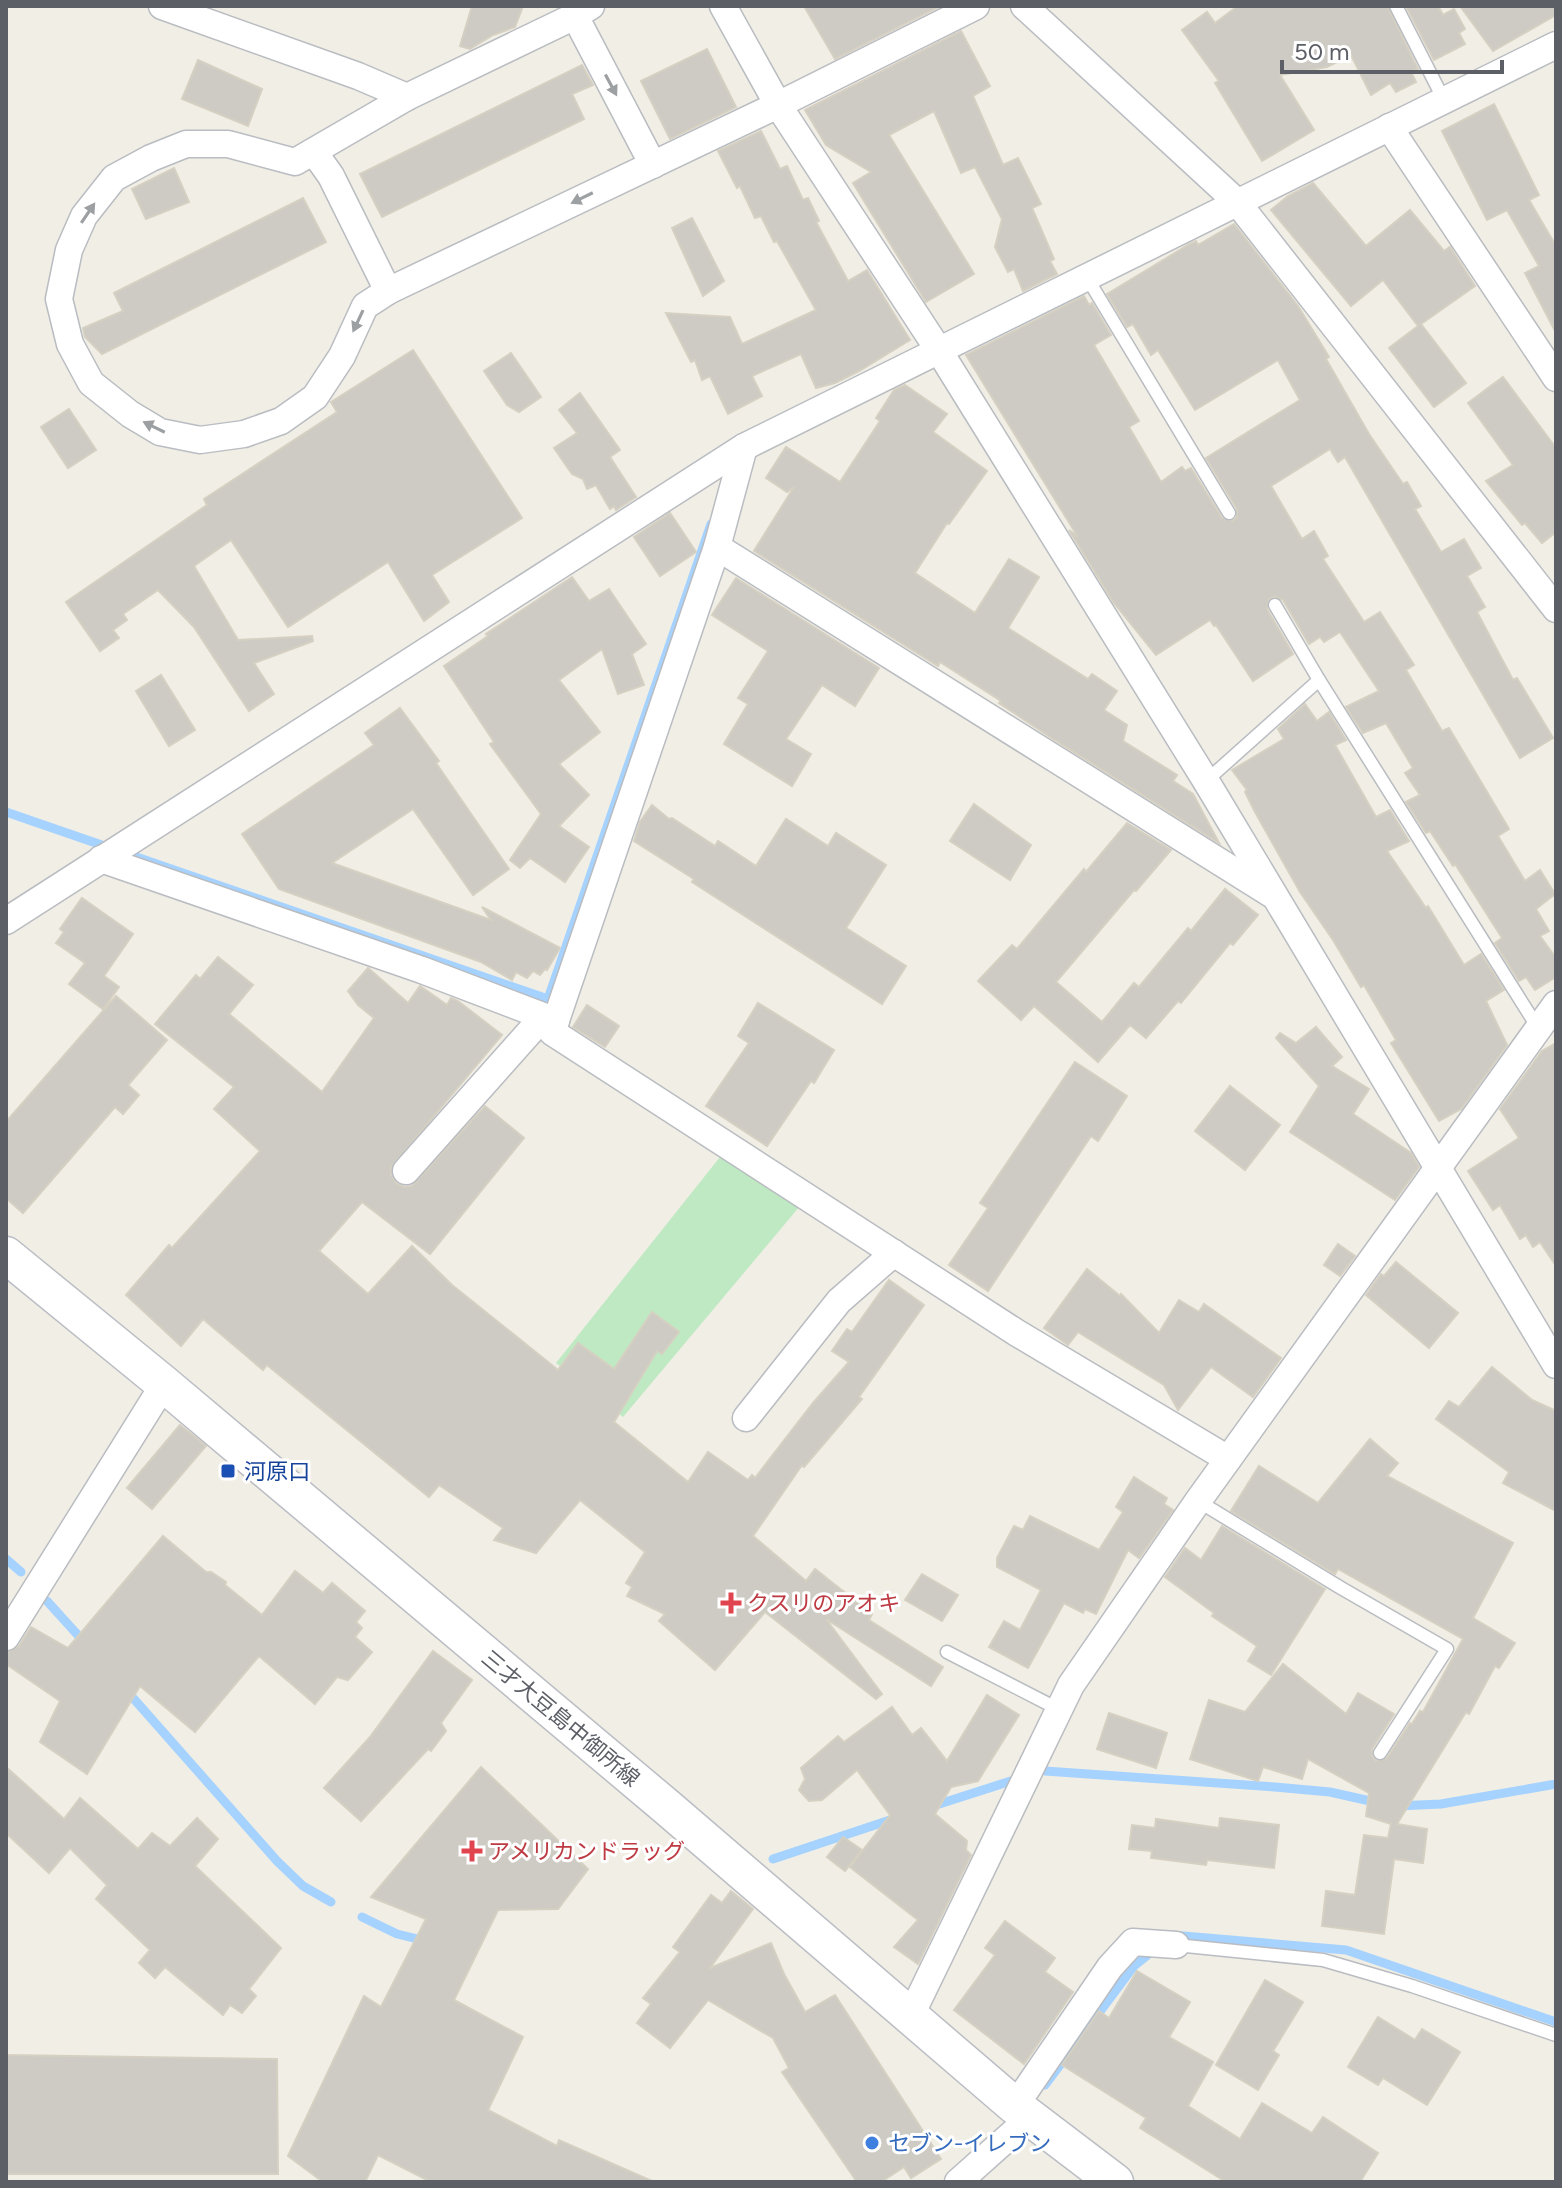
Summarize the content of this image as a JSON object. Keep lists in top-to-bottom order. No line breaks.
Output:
{"streets":{"main road":["三才大豆島中御所線"]},"places":{"transit":["河原口"],"health":["クスリのアオキ","アメリカンドラッグ"],"other":["セブン-イレブン"]},"scale_bar":"50 m"}
